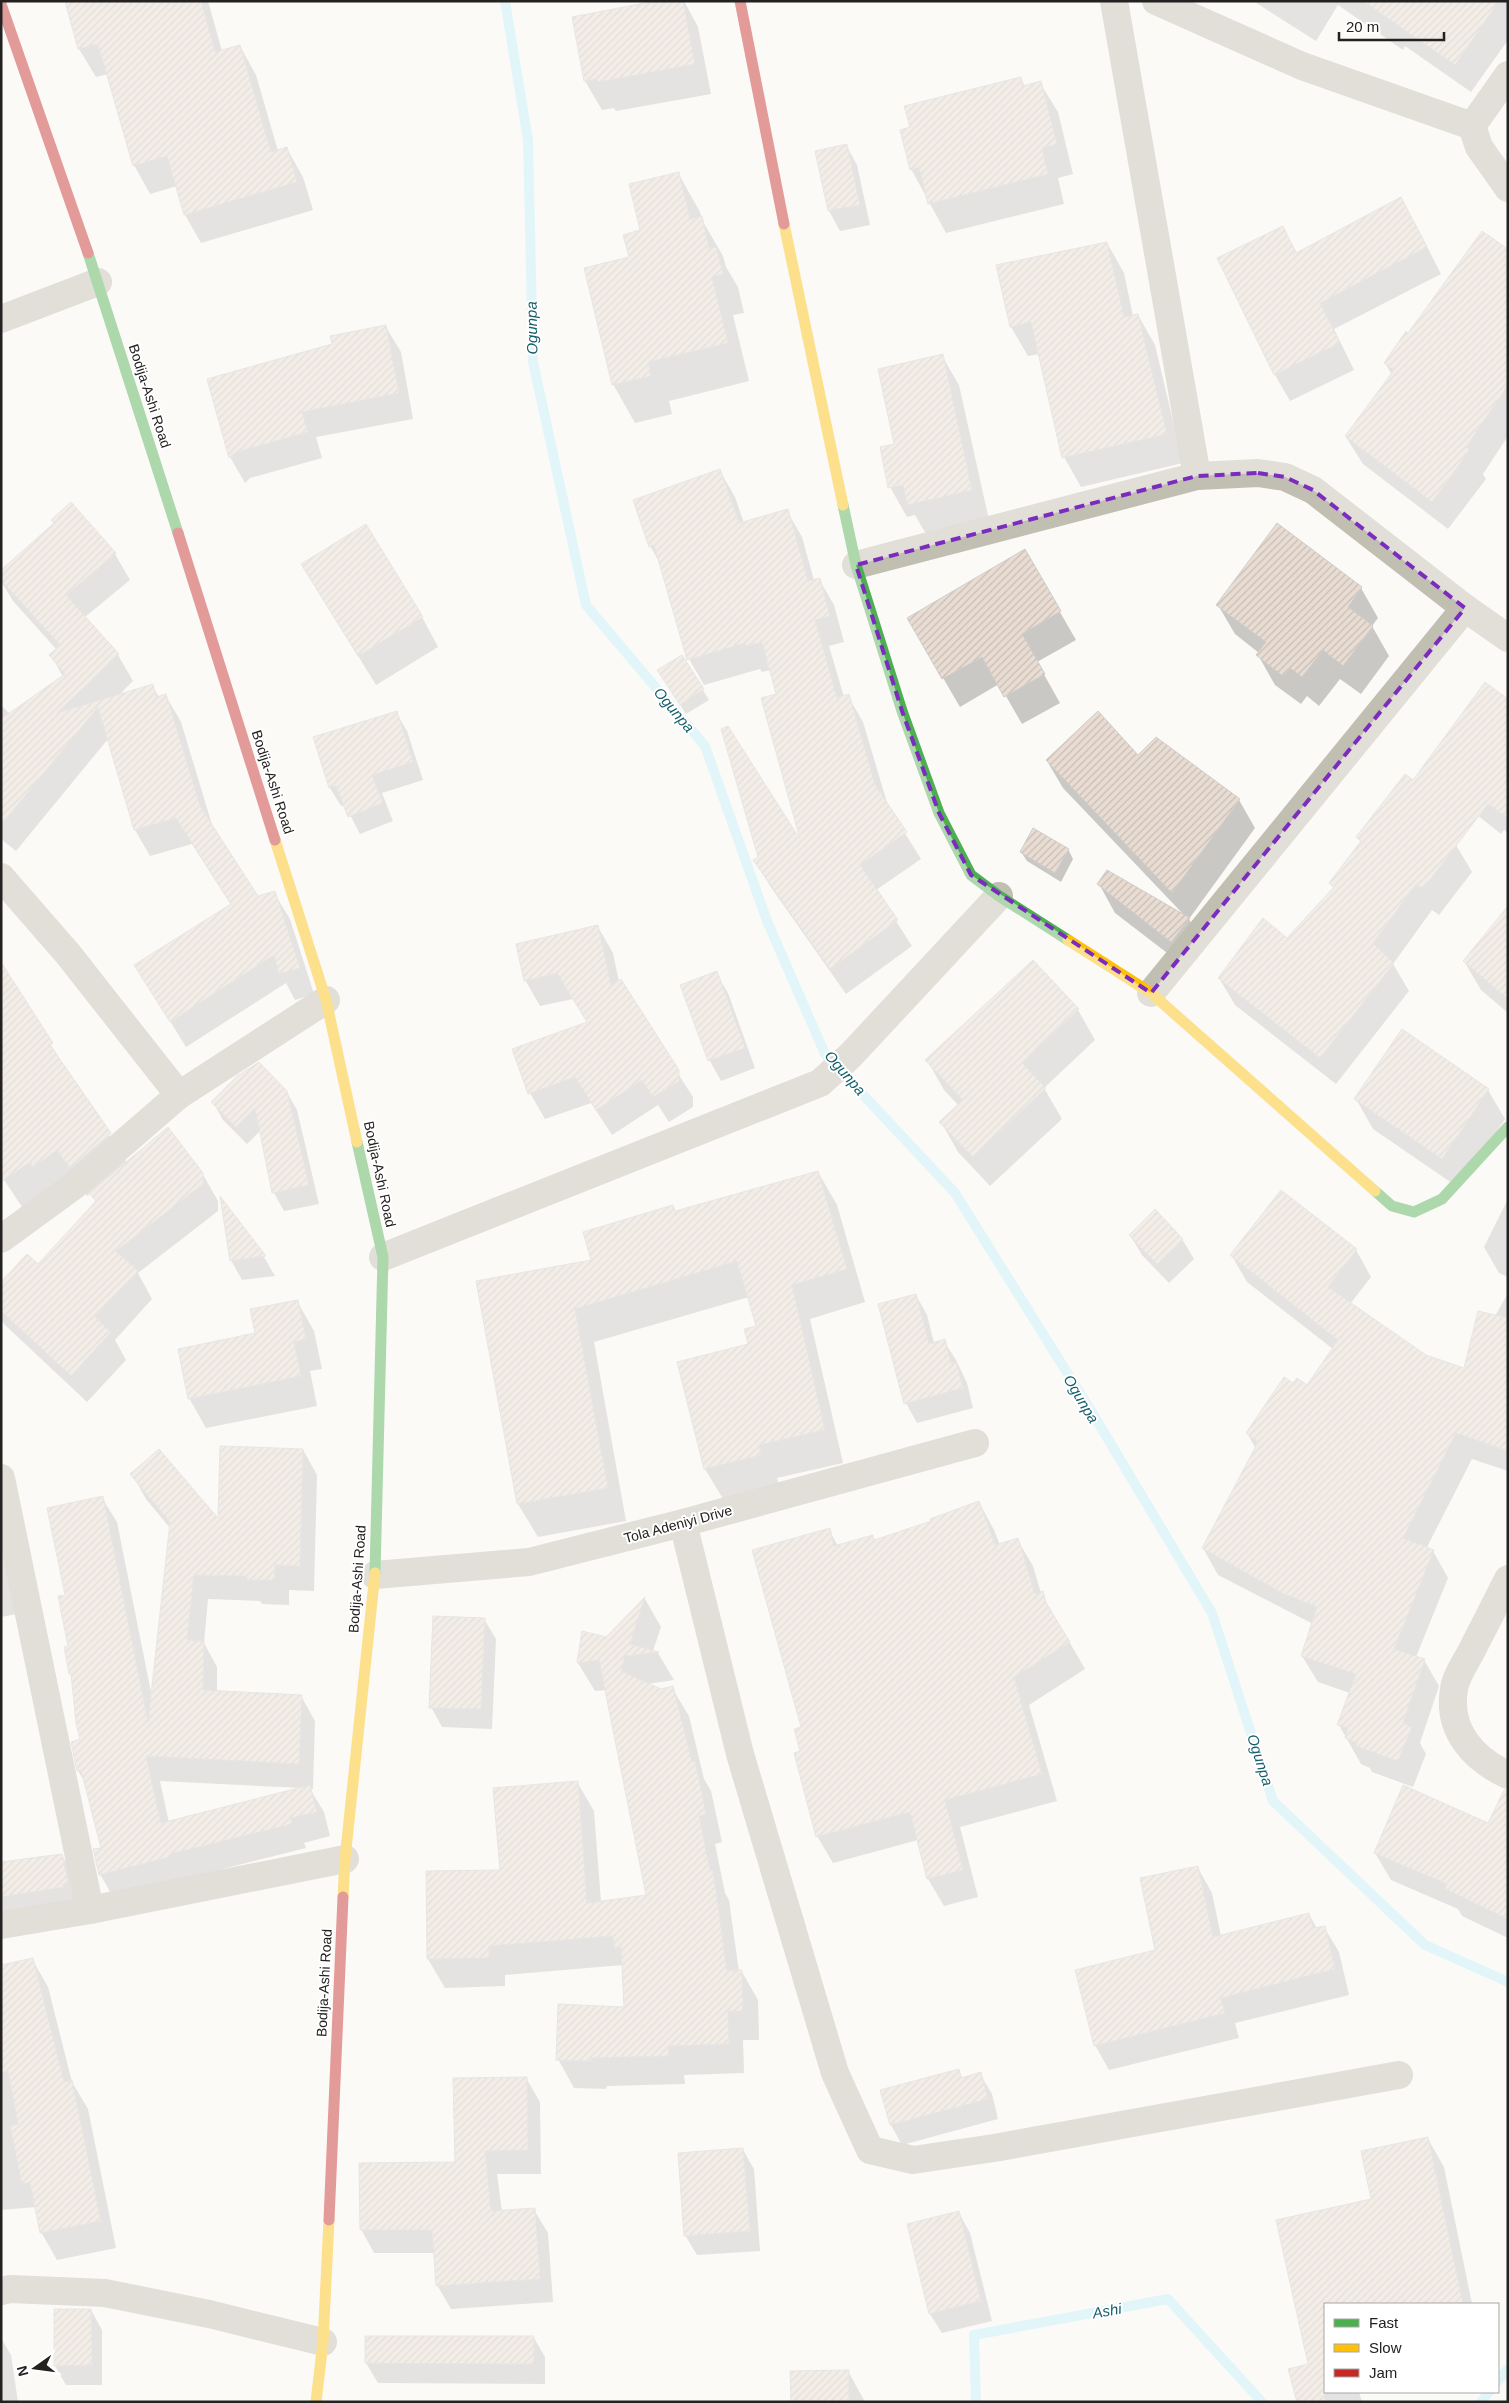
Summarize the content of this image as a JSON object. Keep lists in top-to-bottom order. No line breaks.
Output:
{"streets":{"street":["Bodija-Ashi Road","Tola Adeniyi Drive"]},"crossings":[["Bodija-Ashi Road","Tola Adeniyi Drive"]],"water":["Ogunpa","Ashi"],"legend":["Fast","Slow","Jam"],"scale_bar":"20 m","north":"left"}
